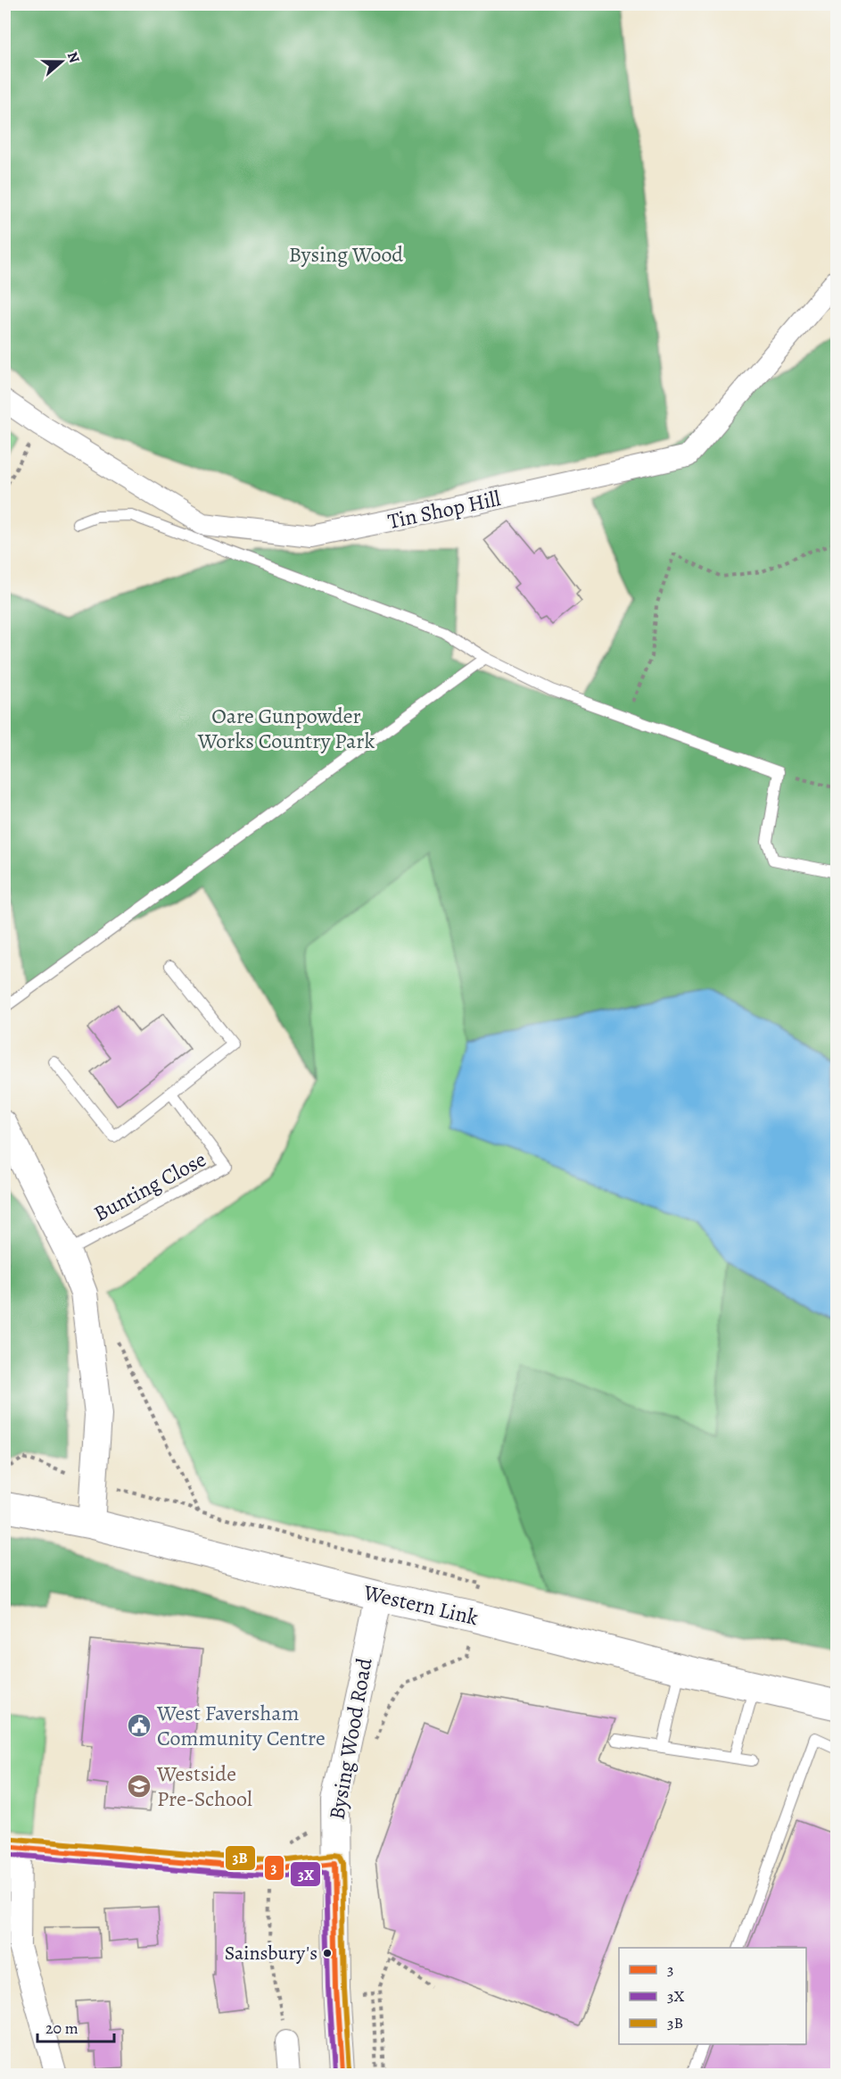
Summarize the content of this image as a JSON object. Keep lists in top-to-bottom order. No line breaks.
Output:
{"streets":{"main road":["Western Link"],"street":["Tin Shop Hill","Bysing Wood Road"],"lane":["Bunting Close"]},"crossings":[["Western Link","Bysing Wood Road"]],"parks":["Bysing Wood","Oare Gunpowder Works Country Park"],"places":{"public building":["West Faversham Community Centre"],"school or university":["Westside Pre-School"],"other":["Sainsbury's"]},"lines":["transit line 3B","transit line 3","transit line 3X"],"legend":["3","3X","3B"],"scale_bar":"20 m","north":"right"}
